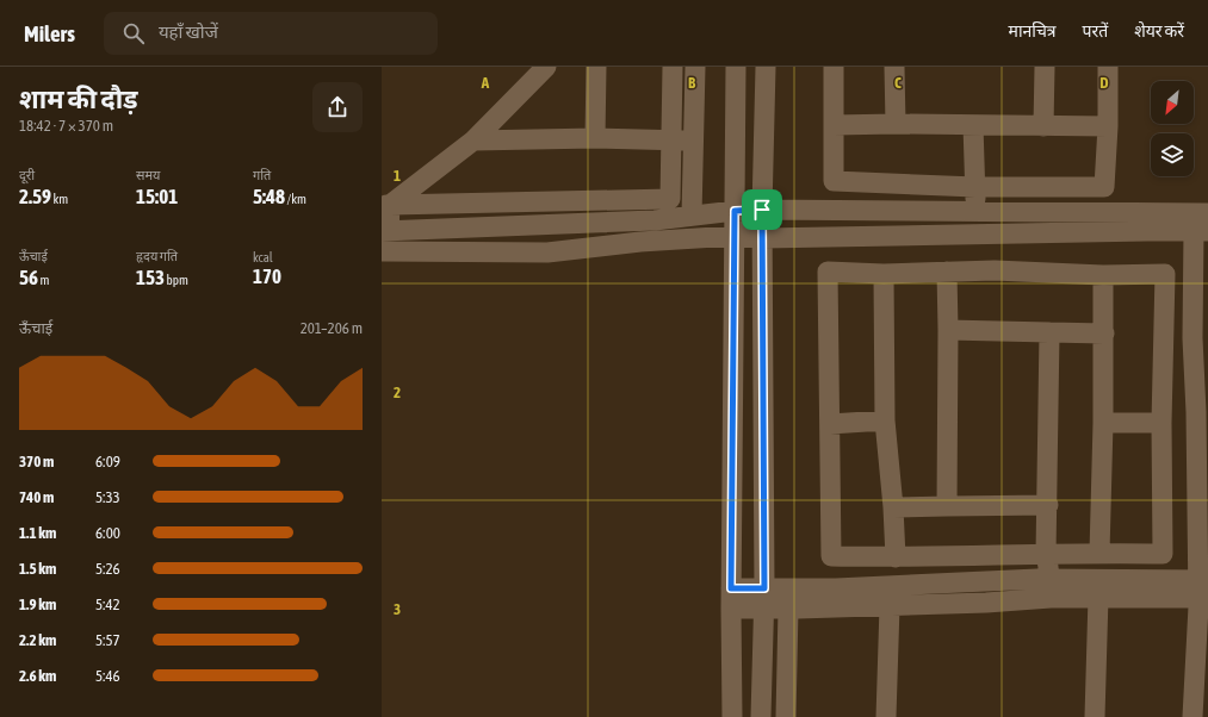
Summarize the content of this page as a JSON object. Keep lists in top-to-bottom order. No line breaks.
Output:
{"north":"bottom left","page":{"header":"Milers","search":"यहाँ खोजें","nav":["मानचित्र","परतें","शेयर करें"],"heading":["शाम की दौड़","18:42 · 7 × 370 m"],"stats":[["दूरी","2.59 km"],["समय","15:01"],["गति","5:48 /km"],["ऊँचाई","56 m"],["हृदय गति","153 bpm"],["kcal","170"]],"chart":["ऊँचाई","201–206 m"],"list":[{"name":"370 m","note":"6:09"},{"name":"740 m","note":"5:33"},{"name":"1.1 km","note":"6:00"},{"name":"1.5 km","note":"5:26"},{"name":"1.9 km","note":"5:42"},{"name":"2.2 km","note":"5:57"},{"name":"2.6 km","note":"5:46"}]},"grid":{"columns":["A","B","C","D"],"rows":["1","2","3"]}}
